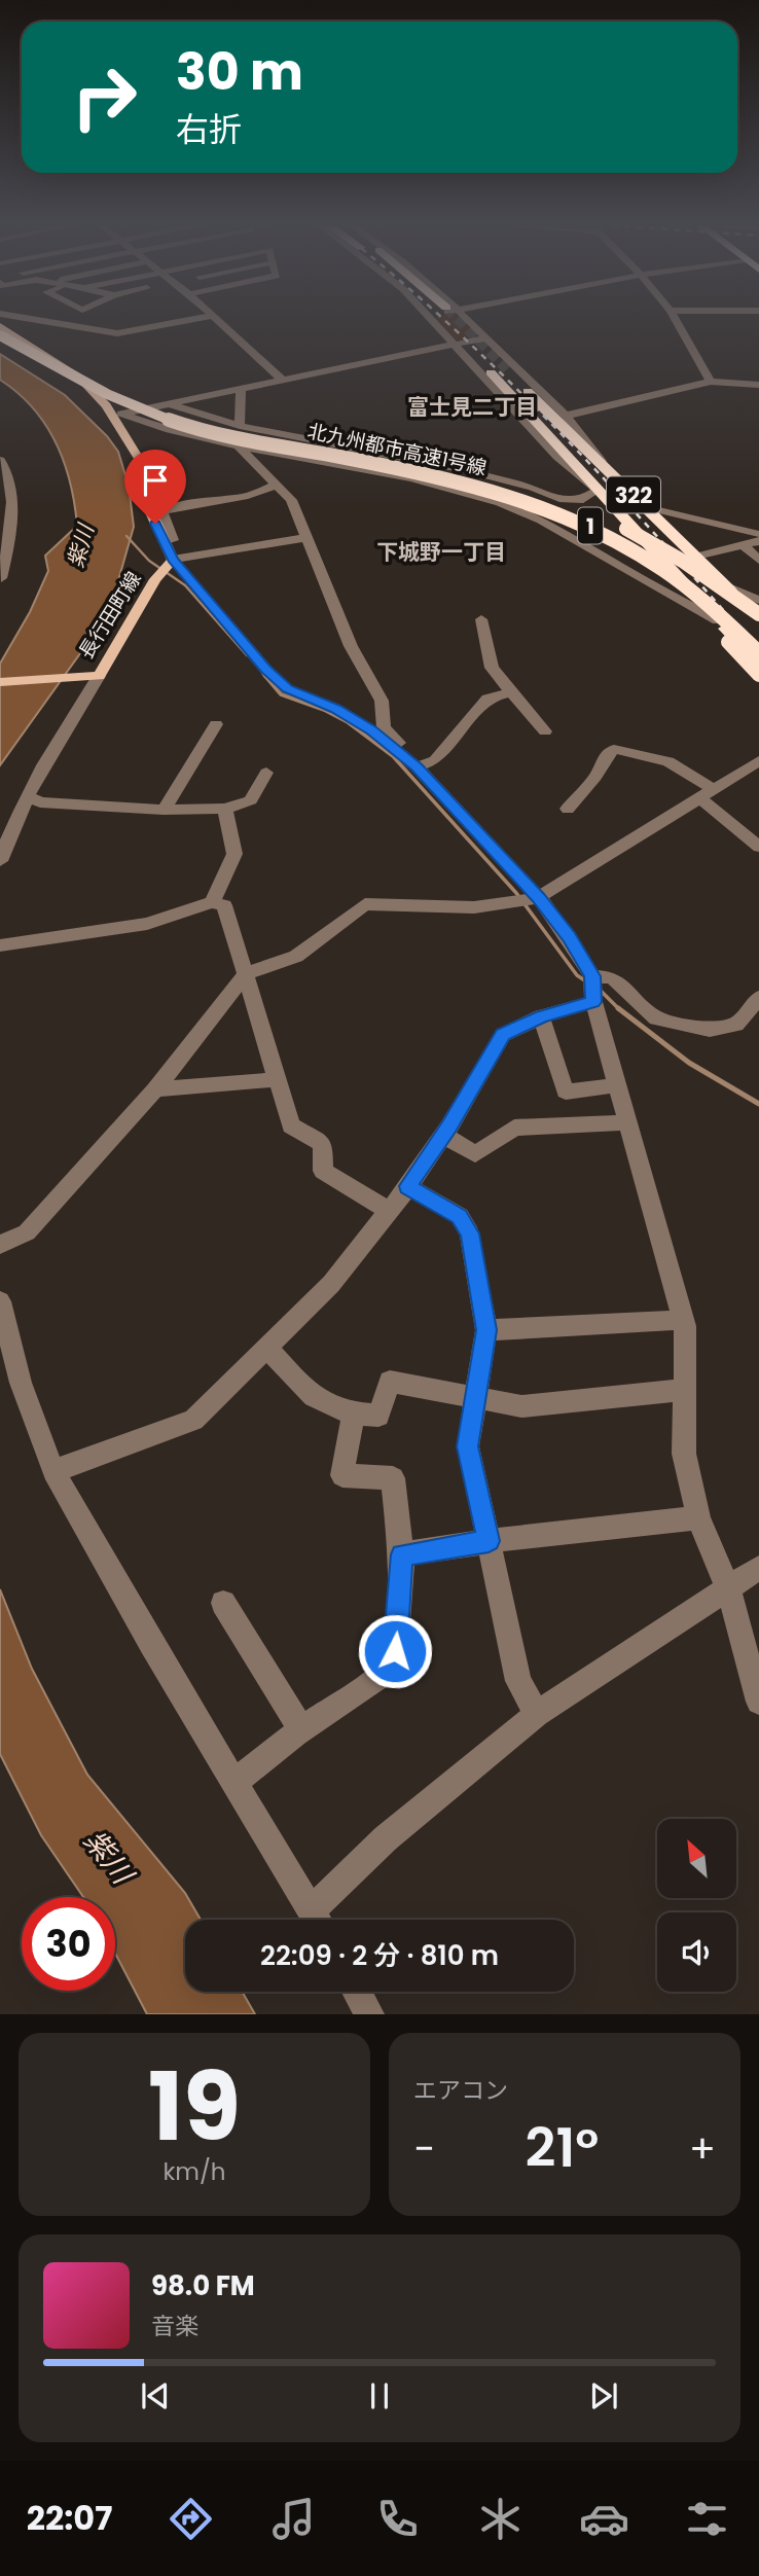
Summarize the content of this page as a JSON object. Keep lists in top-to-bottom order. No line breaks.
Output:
{"streets":{"highway":["北九州都市高速1号線","322","1"],"main road":["長行田町線"]},"crossings":[["北九州都市高速1号線","長行田町線"]],"districts":["富士見二丁目","下城野一丁目"],"water":["紫川"],"north":"top left","page":{"turn":["30 m","右折"],"limit":"30","trip":"22:09 · 2 分 · 810 m","tile":[["19","km/h"],"エアコン"],"heat":["−","21°","+"],"song":["98.0 FM","音楽"],"tabs":"22:07"}}
